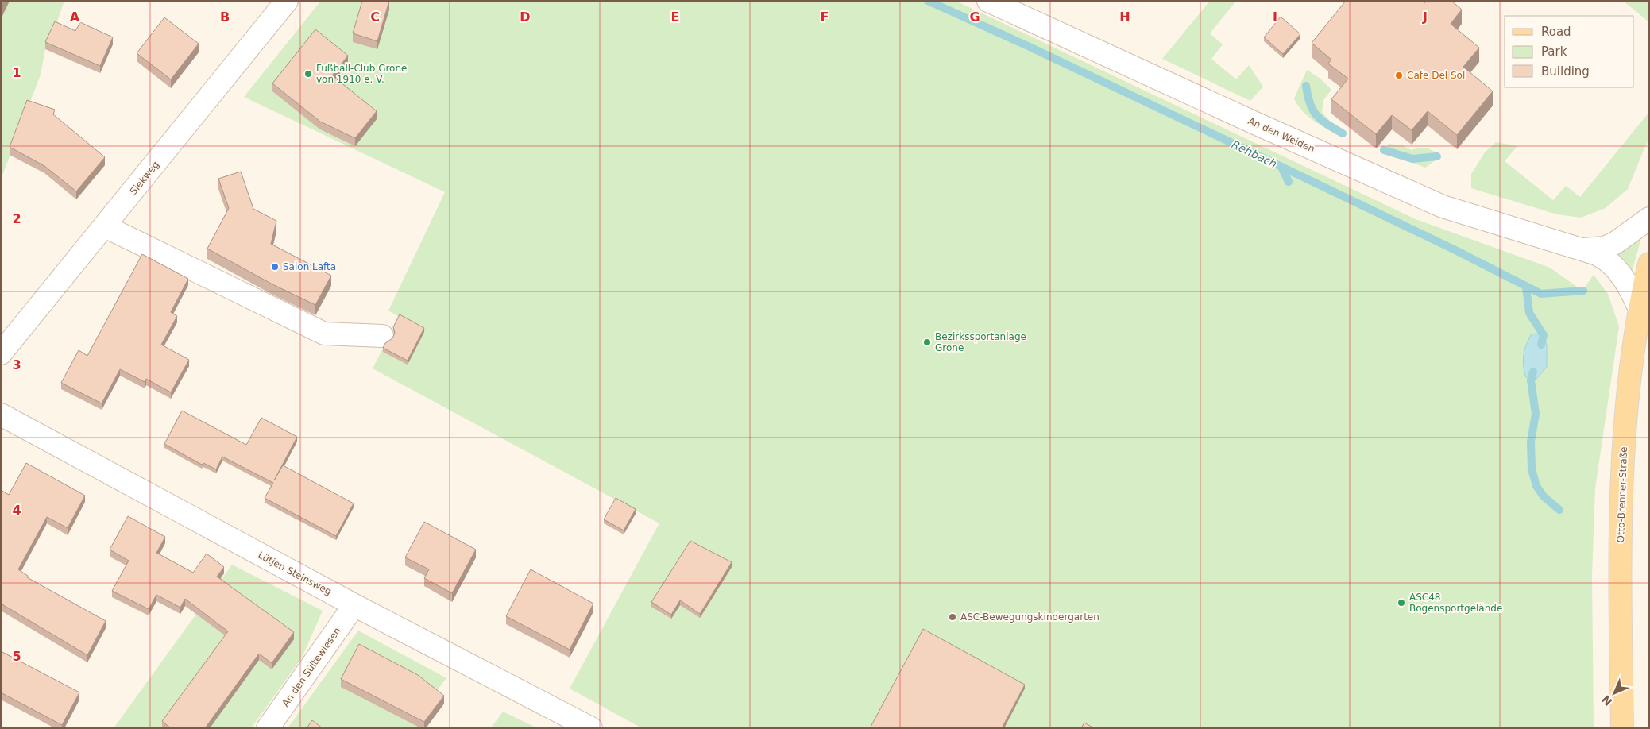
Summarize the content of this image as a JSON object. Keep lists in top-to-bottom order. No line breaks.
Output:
{"streets":{"main road":["Otto-Brenner-Straße"],"street":["An den Weiden","Siekweg","Lütjen Steinsweg","An den Sültewiesen"]},"crossings":[["An den Weiden","Otto-Brenner-Straße"],["Lütjen Steinsweg","An den Sültewiesen"]],"water":["Rehbach"],"places":["Fußball-Club Grone von 1910 e. V.","Cafe Del Sol","Salon Lafta","Bezirkssportanlage Grone","ASC48 Bogensportgelände","ASC-Bewegungskindergarten"],"legend":["Road","Park","Building"],"north":"bottom left","grid":{"columns":["A","B","C","D","E","F","G","H","I","J"],"rows":["1","2","3","4","5"]}}
